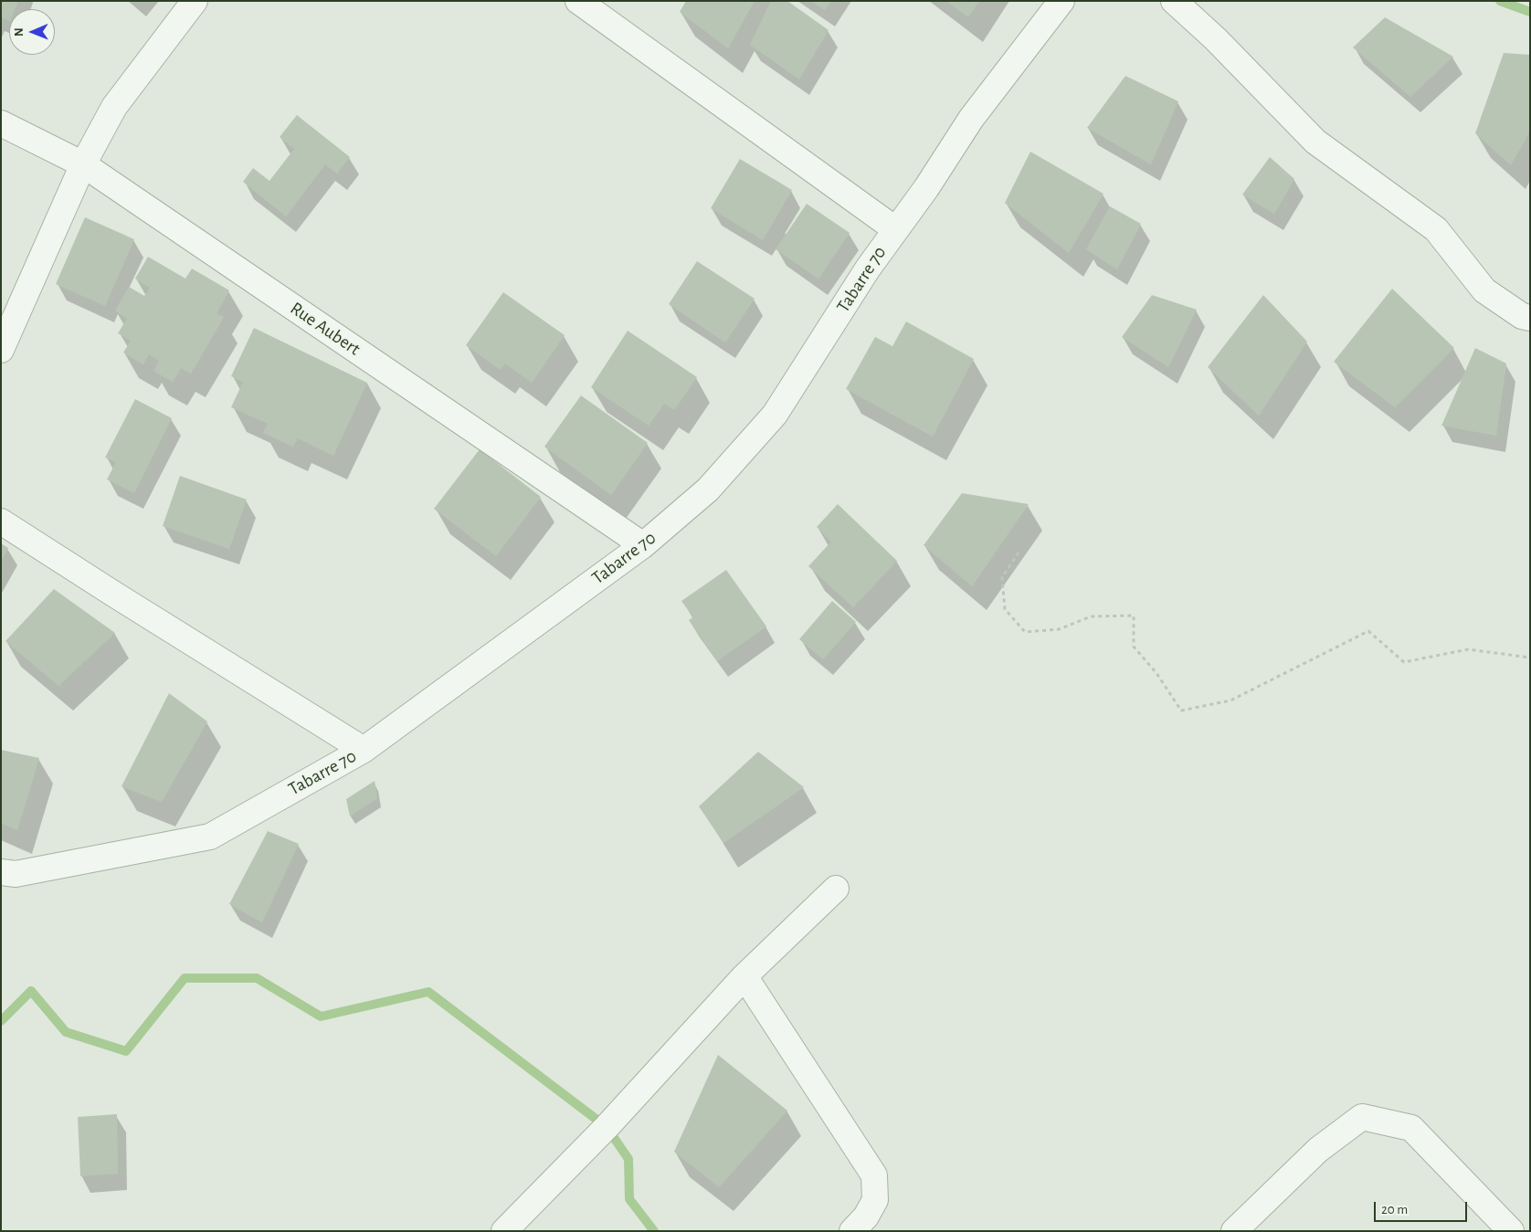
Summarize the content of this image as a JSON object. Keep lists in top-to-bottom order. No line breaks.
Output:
{"streets":{"street":["Tabarre 70","Rue Aubert"]},"crossings":[["Tabarre 70","Rue Aubert"]],"scale_bar":"20 m","north":"left"}
